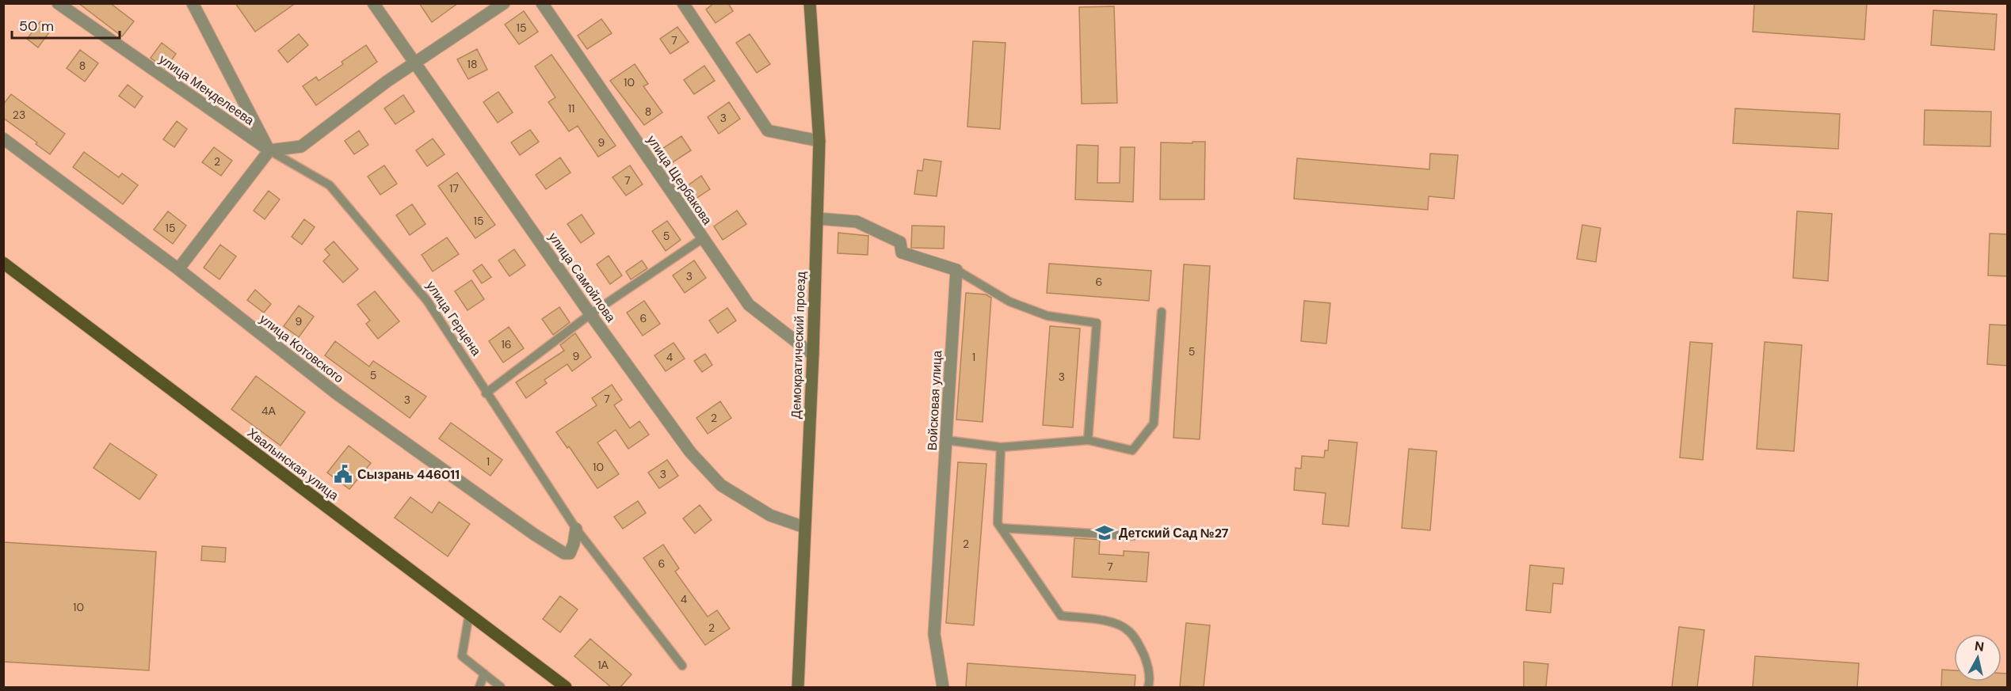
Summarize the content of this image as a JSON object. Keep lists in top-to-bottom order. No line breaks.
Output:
{"streets":{"main road":["Демократический проезд","Хвалынская улица"],"street":["улица Менделеева","улица Щербакова","улица Самойлова","улица Котовского","Войсковая улица"],"lane":["улица Герцена"]},"crossings":[["улица Менделеева","улица Герцена"],["улица Щербакова","Демократический проезд"],["улица Самойлова","Демократический проезд"],["улица Герцена","улица Котовского"]],"places":{"public building":["Сызрань 446011"],"school or university":["Детский Сад №27"]},"house_numbers":["15","7","18","8","10","11","8","23","3","9","2","7","17","15","15","5","3","6","6","9","16","5","9","4","1","5","3","7","3","4А","2","1","10","3","2","6","7","4","10","2","1А"],"scale_bar":"50 m","north":"top"}
